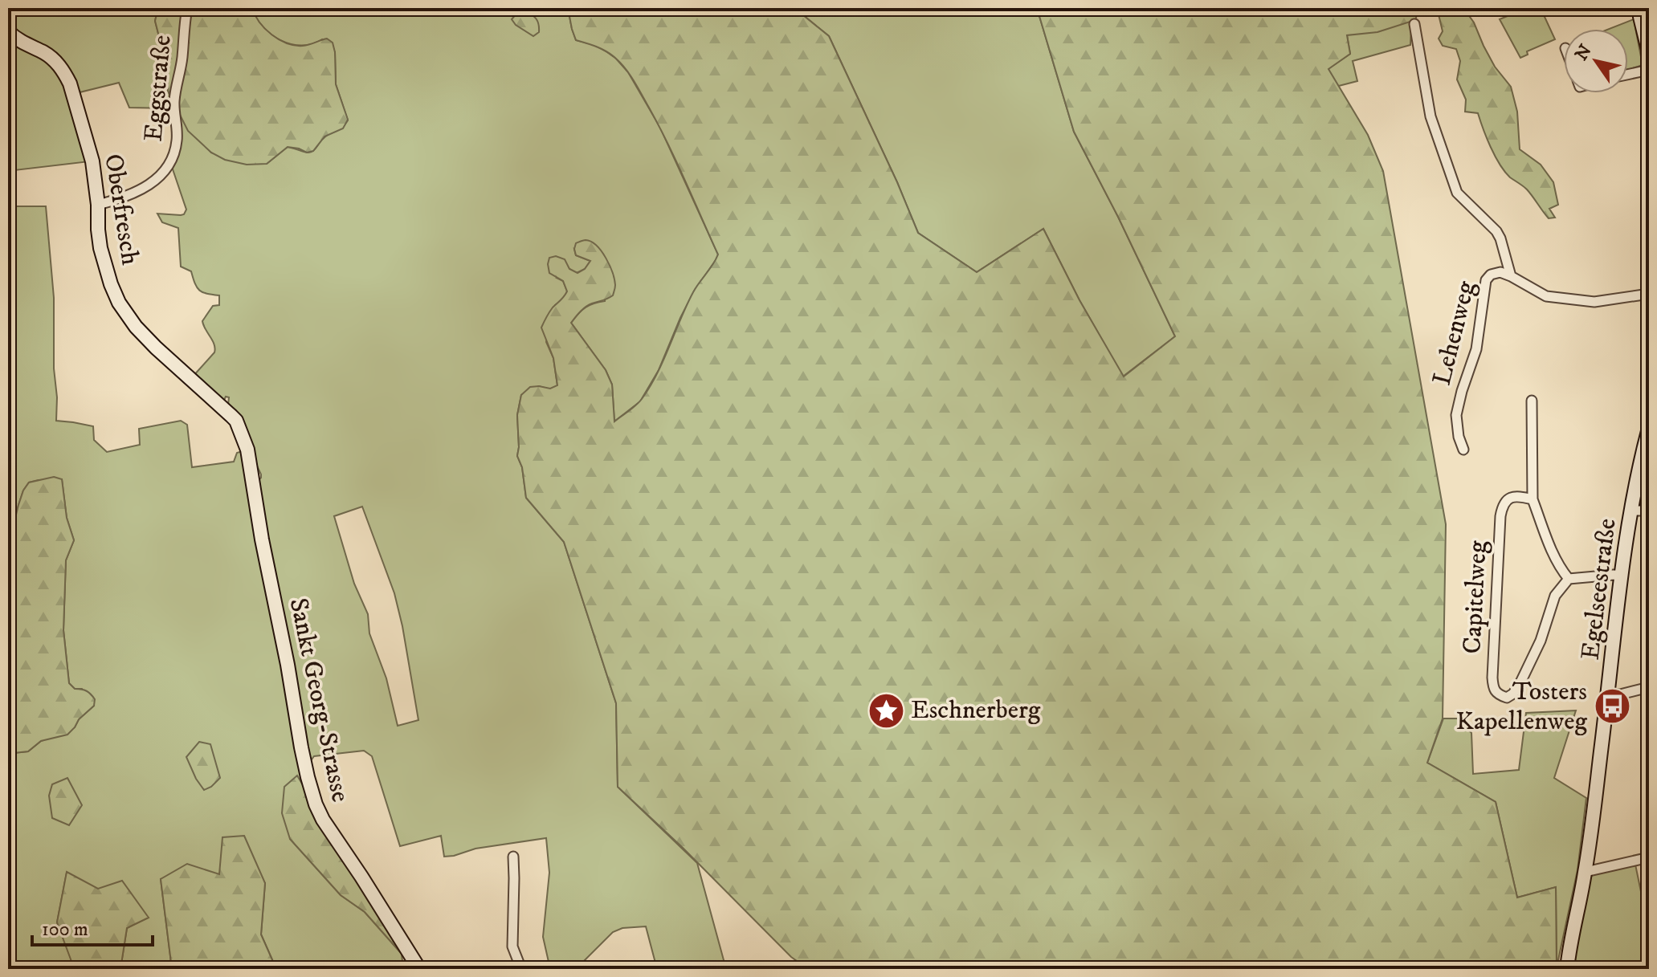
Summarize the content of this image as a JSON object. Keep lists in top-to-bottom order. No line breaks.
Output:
{"streets":{"street":["Eggstraße","Oberfresch","Lehenweg","Egelseestraße","Capitelweg","Sankt Georg-Strasse"]},"crossings":[["Eggstraße","Oberfresch"],["Oberfresch","Sankt Georg-Strasse"]],"places":{"bus stop":["Tosters Kapellenweg"],"place":["Eschnerberg"]},"scale_bar":"100 m","north":"top left"}
